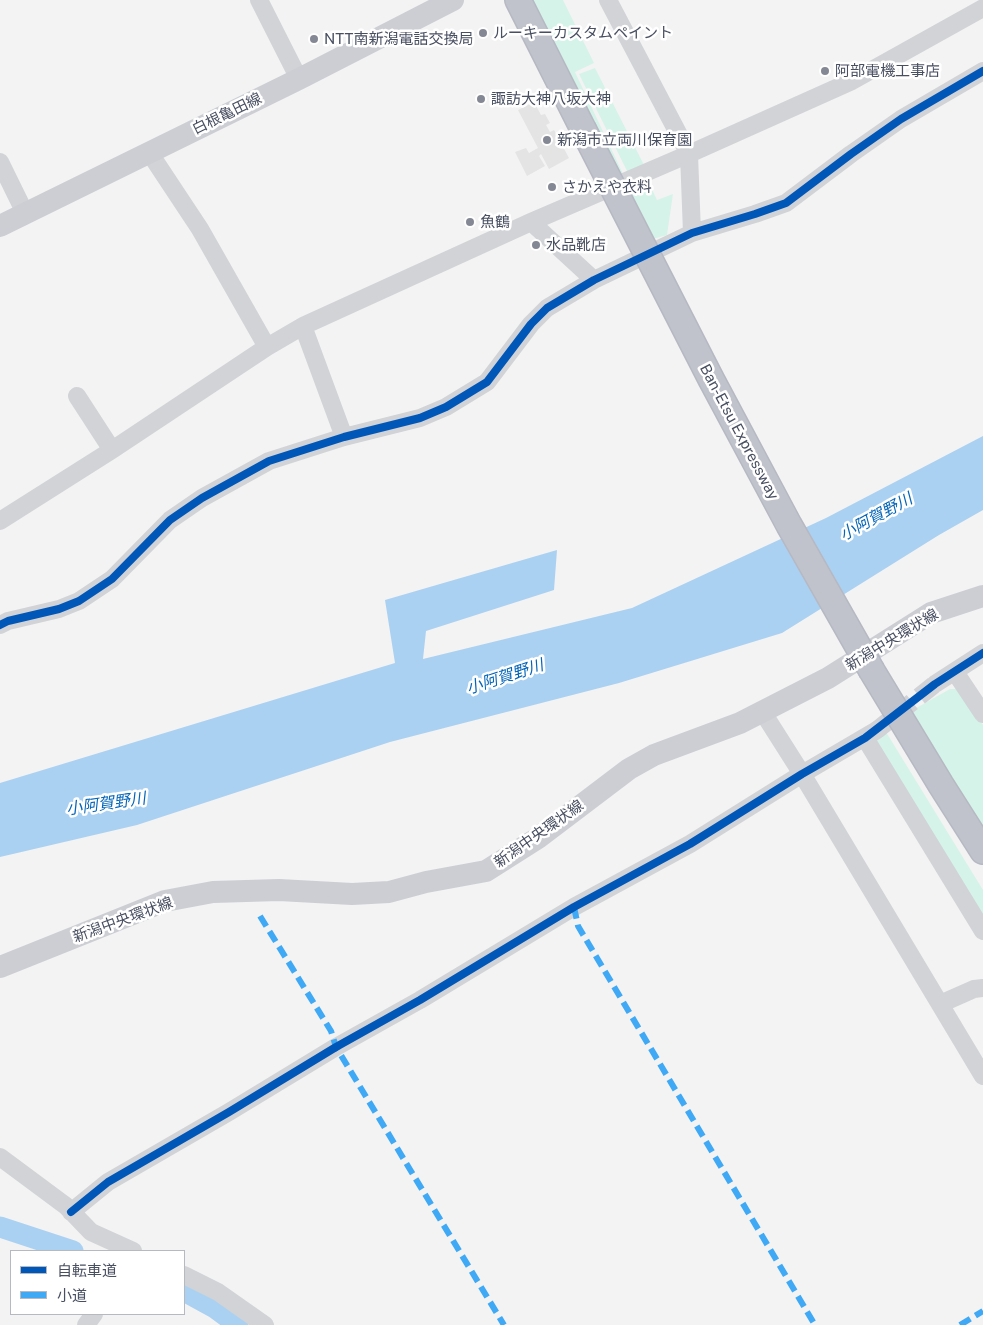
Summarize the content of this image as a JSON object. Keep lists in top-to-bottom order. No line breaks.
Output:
{"streets":{"highway":["Ban-Etsu Expressway"],"main road":["白根亀田線","新潟中央環状線"]},"water":["小阿賀野川"],"places":["ルーキーカスタムペイント","NTT南新潟電話交換局","阿部電機工事店","諏訪大神八坂大神","新潟市立両川保育園","さかえや衣料","魚鶴","水品靴店"],"legend":["自転車道","小道"]}
